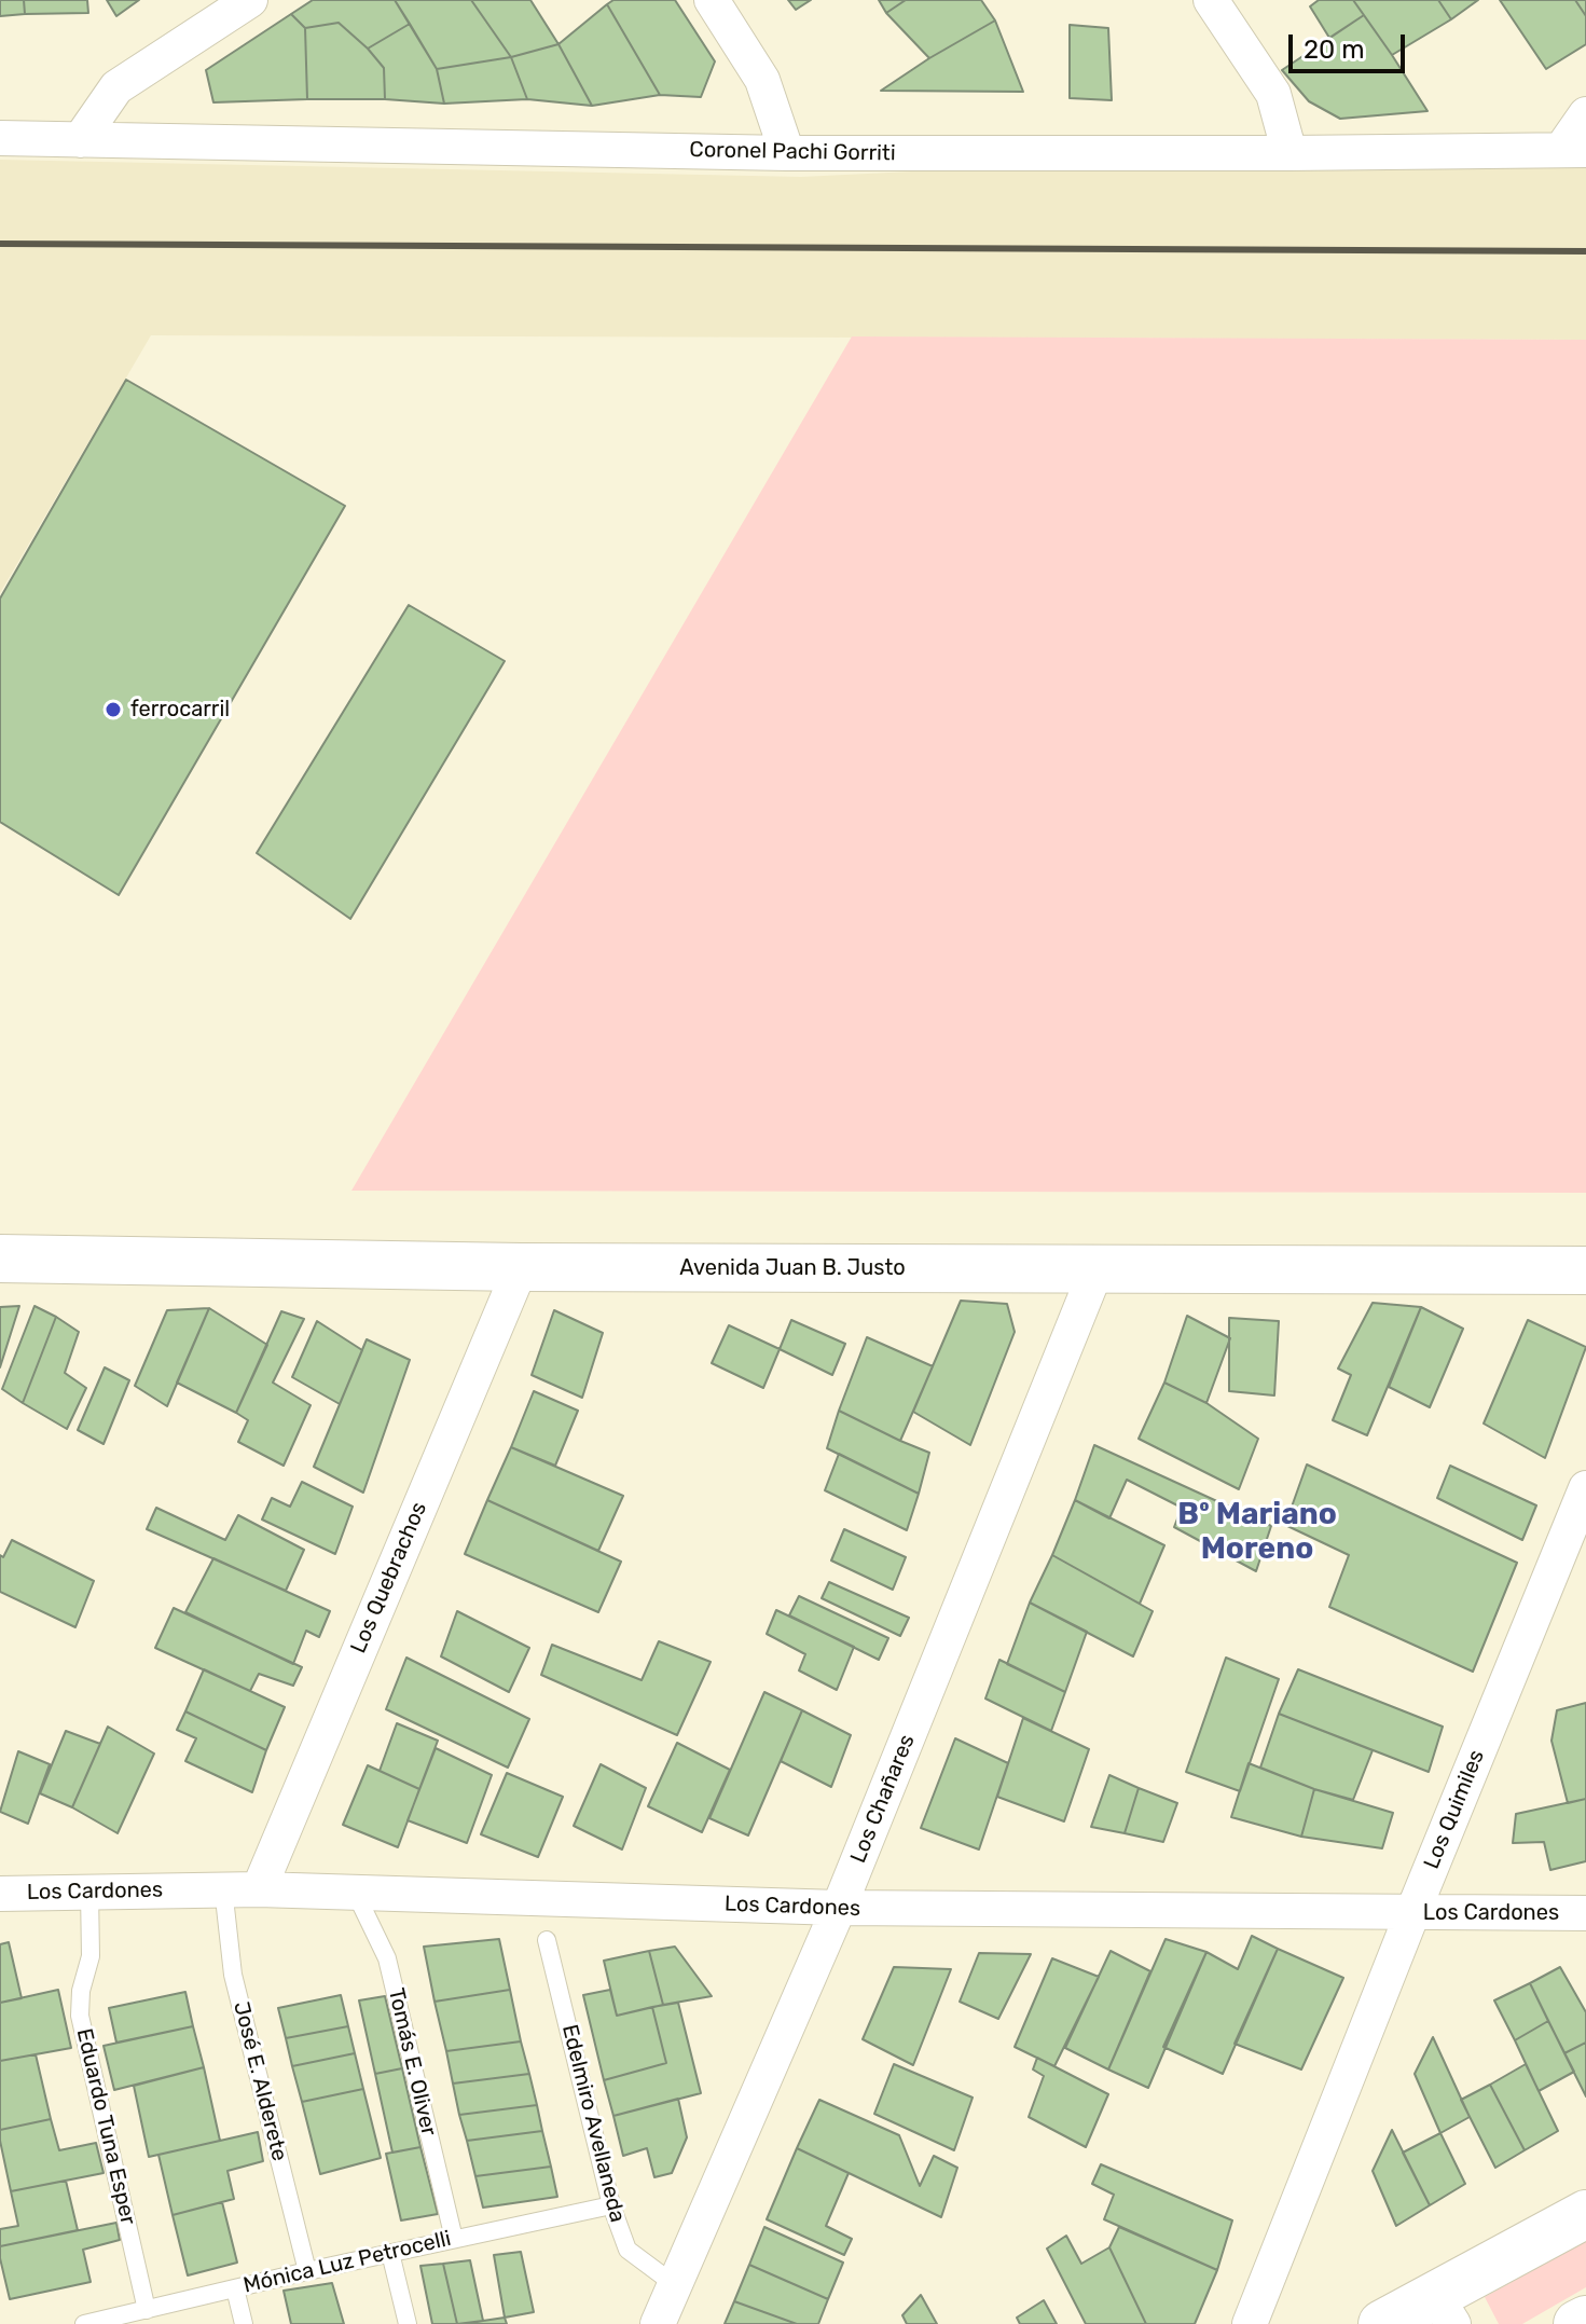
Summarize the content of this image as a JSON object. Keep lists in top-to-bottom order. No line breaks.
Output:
{"streets":{"street":["Coronel Pachi Gorriti","Avenida Juan B. Justo","Los Quebrachos","Los Chañares","Los Quimiles","Los Cardones"],"lane":["Tomás E. Oliver","José E. Alderete","Edelmiro Avellaneda","Eduardo Tuna Esper","Mónica Luz Petrocelli"]},"crossings":[["Avenida Juan B. Justo","Los Quebrachos"],["Avenida Juan B. Justo","Los Chañares"],["Los Quebrachos","Los Cardones"],["Los Chañares","Los Cardones"],["Los Chañares","Edelmiro Avellaneda"],["Los Quimiles","Los Cardones"],["Los Cardones","Tomás E. Oliver"],["Los Cardones","José E. Alderete"],["Los Cardones","Eduardo Tuna Esper"],["Tomás E. Oliver","Mónica Luz Petrocelli"],["José E. Alderete","Mónica Luz Petrocelli"],["Edelmiro Avellaneda","Mónica Luz Petrocelli"],["Eduardo Tuna Esper","Mónica Luz Petrocelli"]],"districts":["Bº Mariano Moreno"],"places":["ferrocarril"],"scale_bar":"20 m"}
